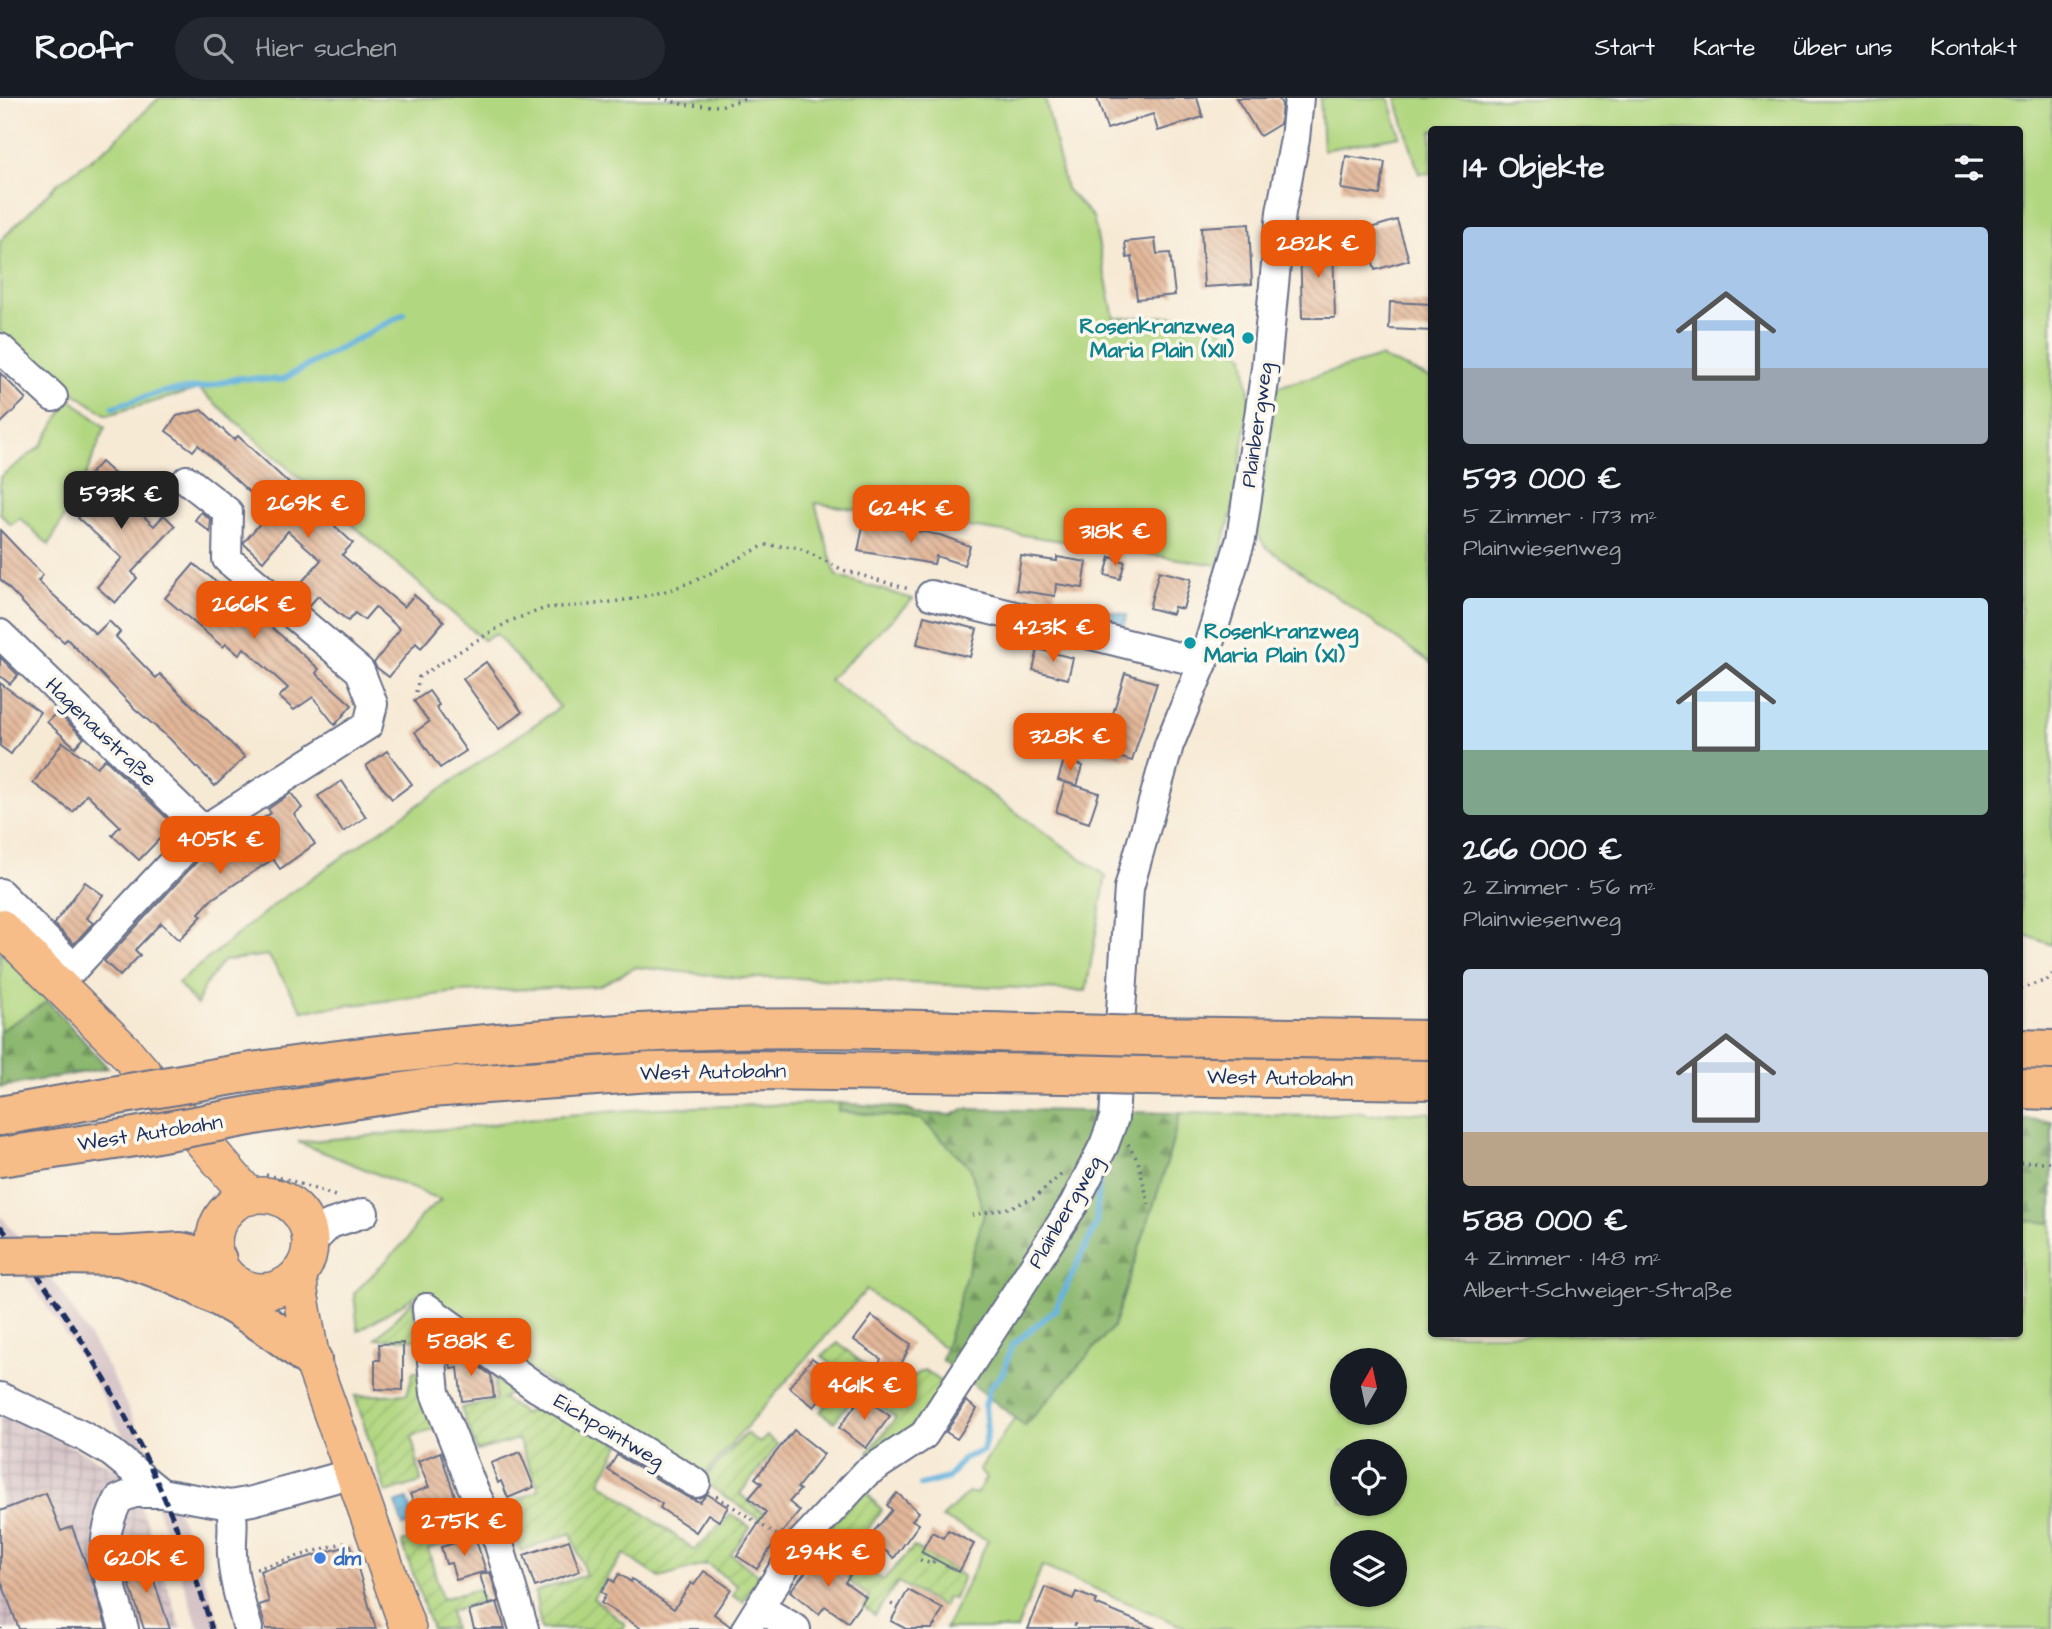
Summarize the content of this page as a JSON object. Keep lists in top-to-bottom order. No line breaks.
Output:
{"streets":{"highway":["West Autobahn"],"street":["Plainbergweg","Hagenaustraße","Eichpointweg"]},"places":["Rosenkranzweg Maria Plain (XII)","Rosenkranzweg Maria Plain (XI)","dm"],"north":"top","page":{"header":"Roofr","search":"Hier suchen","nav":["Start","Karte","Über uns","Kontakt"],"heading":"14 Objekte","list":[{"name":"593 000 €","note":"5 Zimmer · 173 m² · Plainwiesenweg"},{"name":"266 000 €","note":"2 Zimmer · 56 m² · Plainwiesenweg"},{"name":"588 000 €","note":"4 Zimmer · 148 m² · Albert-Schweiger-Straße"}],"price":["282K €","593K €","269K €","624K €","318K €","266K €","423K €","328K €","405K €","588K €","461K €","275K €","294K €","620K €"]}}
